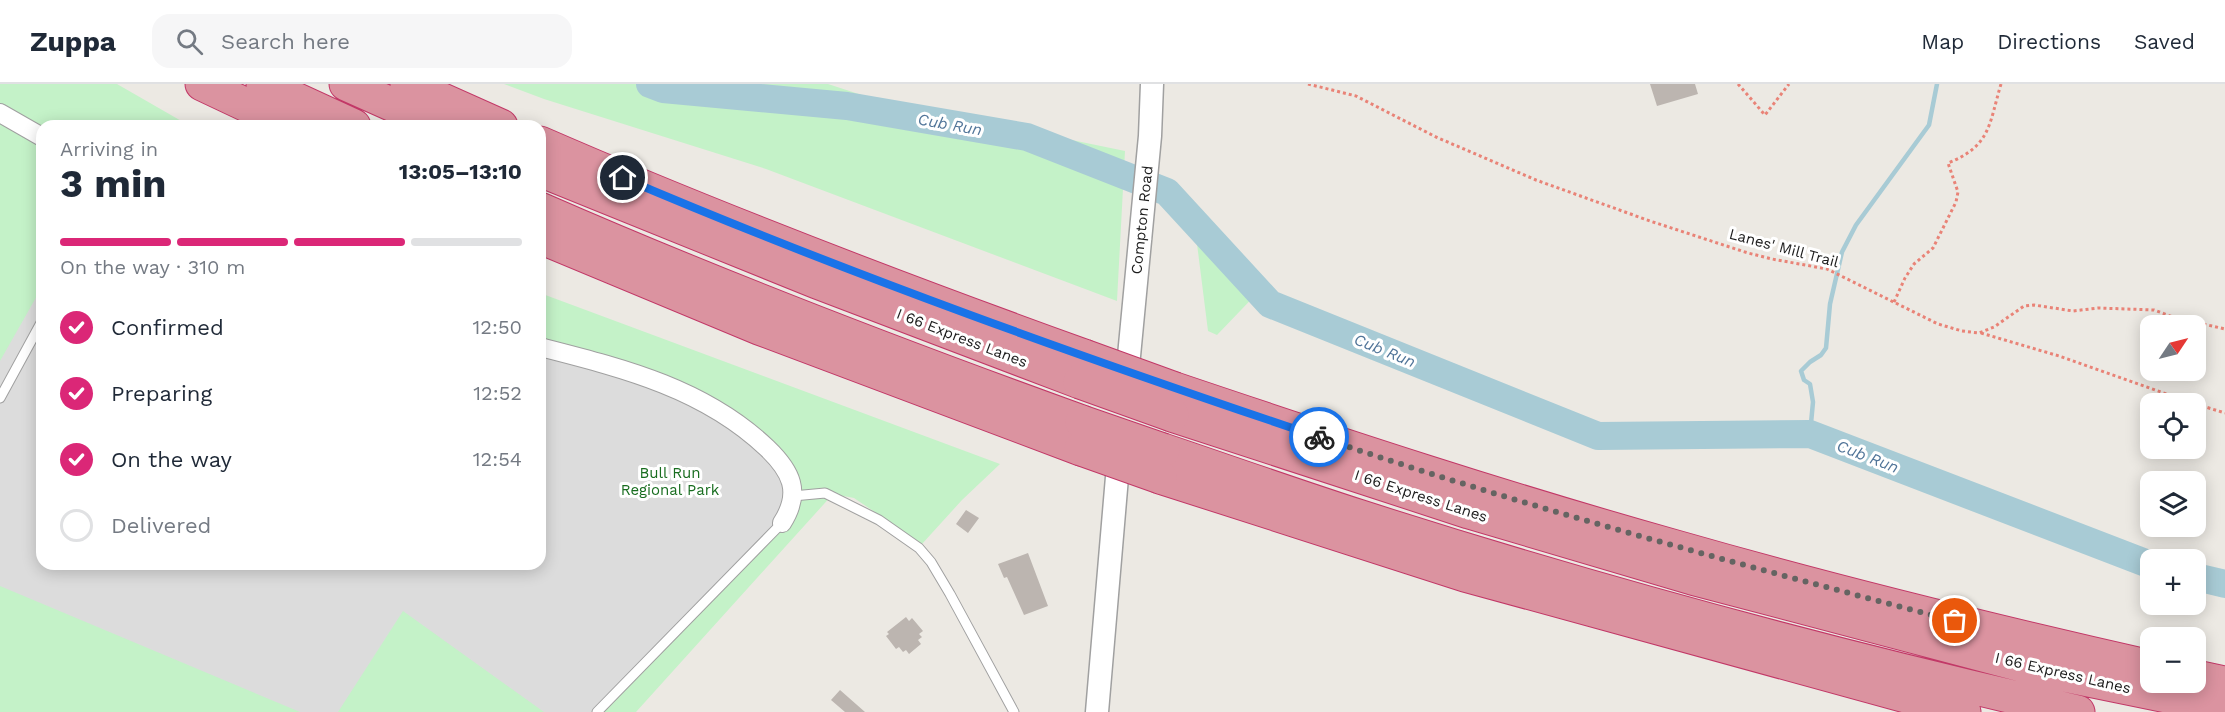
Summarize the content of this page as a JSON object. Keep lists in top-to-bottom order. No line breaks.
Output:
{"streets":{"highway":["I 66 Express Lanes"],"street":["Compton Road"],"path":["Lanes' Mill Trail"]},"water":["Cub Run"],"parks":["Bull Run Regional Park"],"north":"top right","page":{"header":"Zuppa","search":"Search here","nav":["Map","Directions","Saved"],"heading":["3 min","Arriving in","13:05–13:10"],"bar":"On the way · 310 m","list":[["Confirmed","12:50"],["Preparing","12:52"],["On the way","12:54"],"Delivered"],"map_buttons":["+","−"]}}
